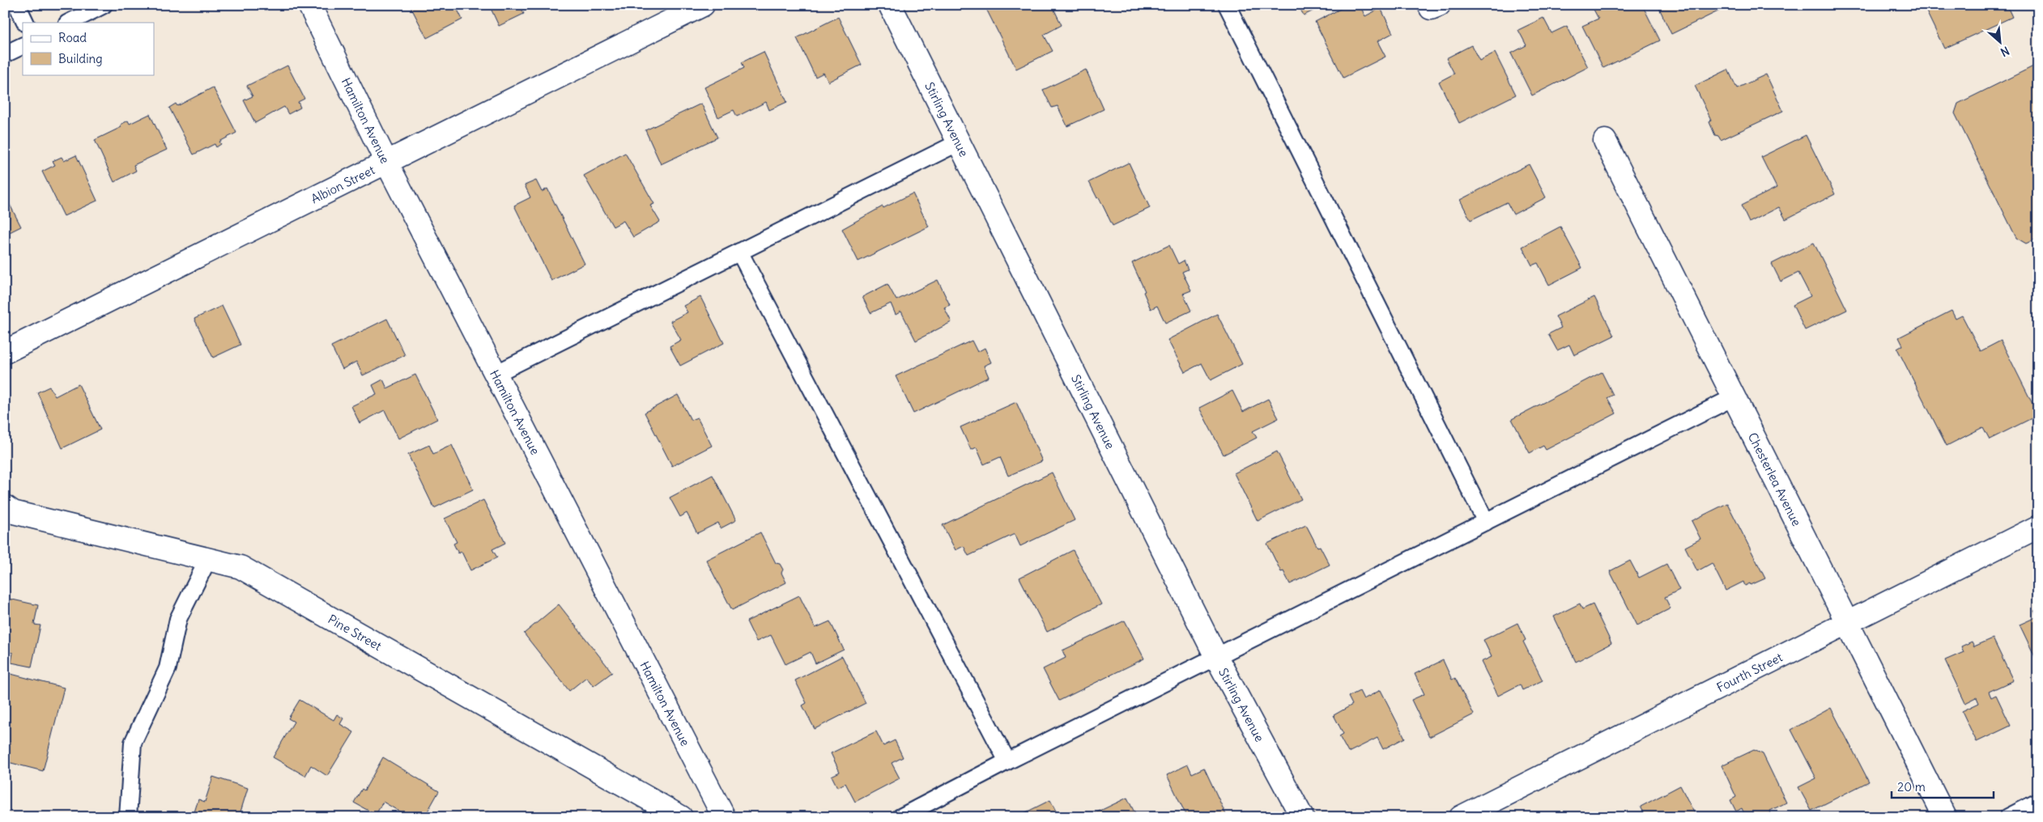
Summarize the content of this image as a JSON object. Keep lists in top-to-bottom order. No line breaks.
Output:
{"streets":{"street":["Stirling Avenue","Hamilton Avenue","Albion Street","Chesterlea Avenue","Pine Street","Fourth Street"]},"crossings":[["Hamilton Avenue","Albion Street"],["Chesterlea Avenue","Fourth Street"]],"legend":["Road","Building"],"scale_bar":"20 m","north":"bottom right"}
